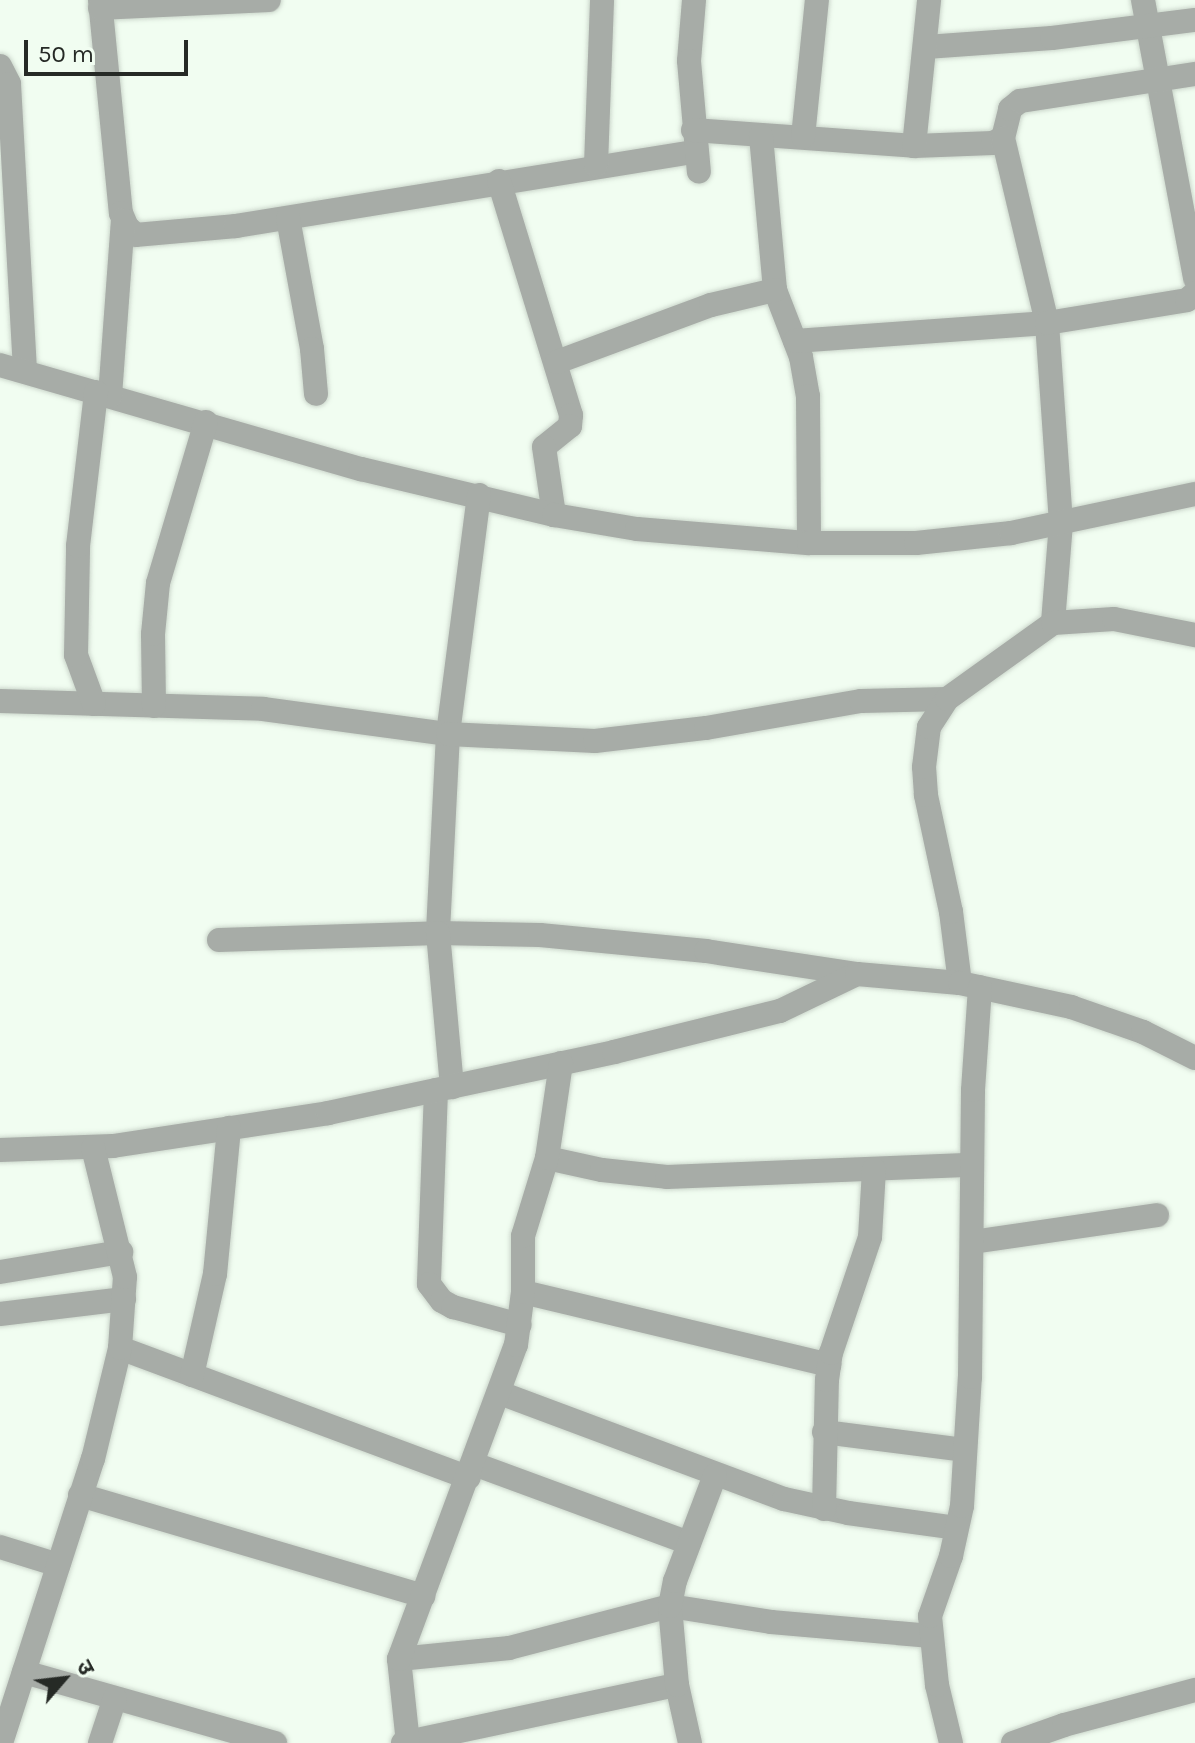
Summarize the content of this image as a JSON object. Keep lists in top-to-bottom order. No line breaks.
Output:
{"scale_bar":"50 m","north":"top right"}
